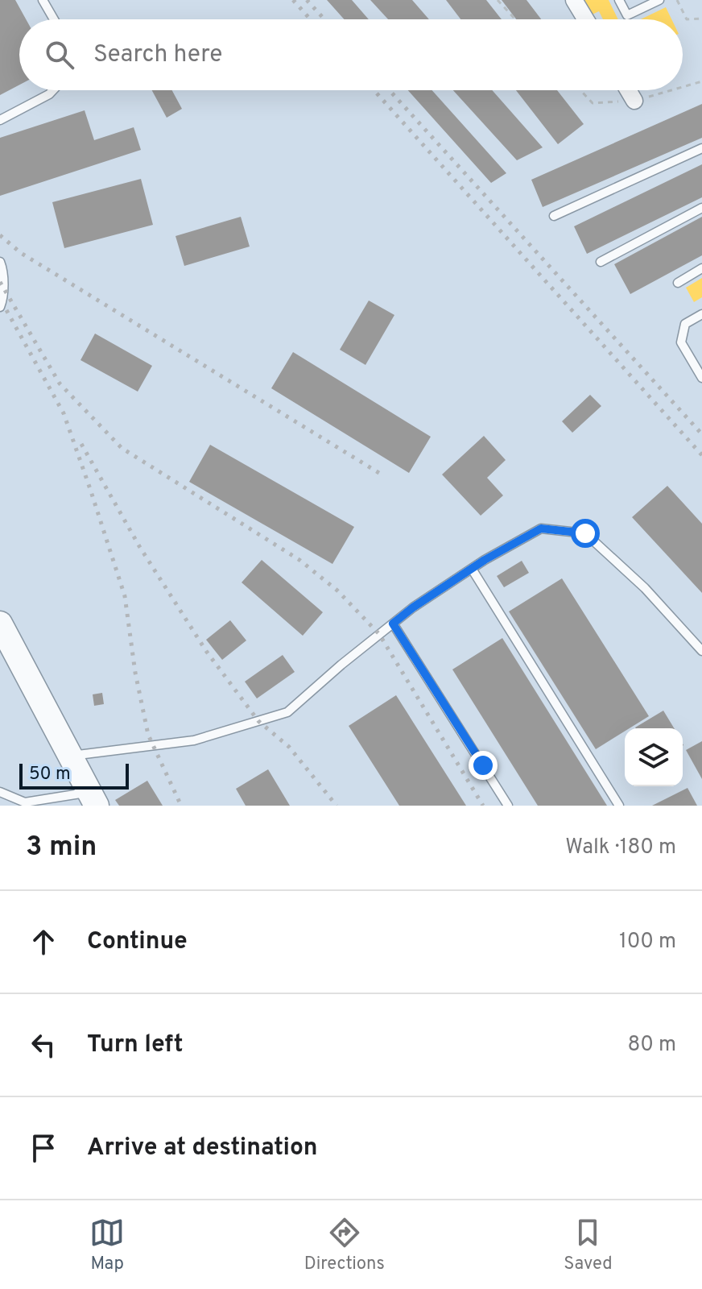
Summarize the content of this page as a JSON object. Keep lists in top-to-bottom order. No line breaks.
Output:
{"scale_bar":"50 m","page":{"search":"Search here","scale":"50 m","heading":["3 min","Walk · 180 m"],"list":[["Continue","100 m"],["Turn left","80 m"],"Arrive at destination"],"nav":["Map","Directions","Saved"]}}
